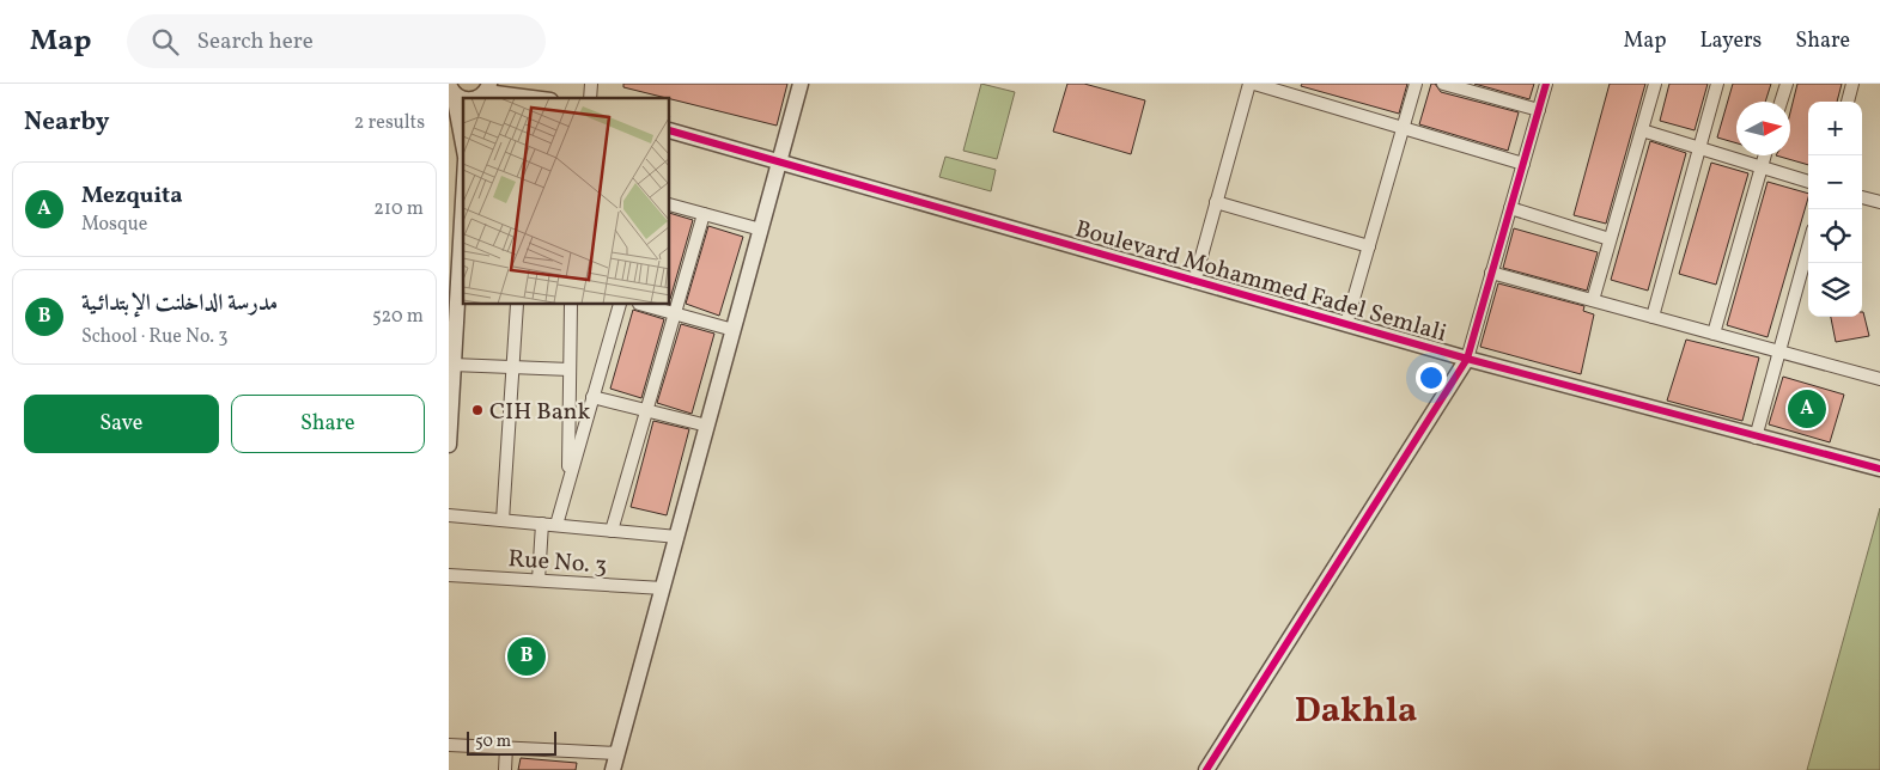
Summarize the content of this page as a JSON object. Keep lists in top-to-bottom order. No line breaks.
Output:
{"streets":{"street":["Boulevard Mohammed Fadel Semlali","Rue No. 3"]},"districts":["Dakhla"],"places":["CIH Bank"],"scale_bar":"50 m","north":"right","page":{"header":"Map","search":"Search here","nav":["Map","Layers","Share"],"heading":["Nearby","2 results"],"map_buttons":["+","−"],"list":[{"mark":"A","name":"Mezquita","note":"Mosque","value":"210 m"},{"mark":"B","name":"مدرسة الداخلنت الإبتدائـية","note":"School · Rue No. 3","value":"520 m"}],"buttons":["Save","Share"],"pins":["A","B"],"scale":"50 m"}}
